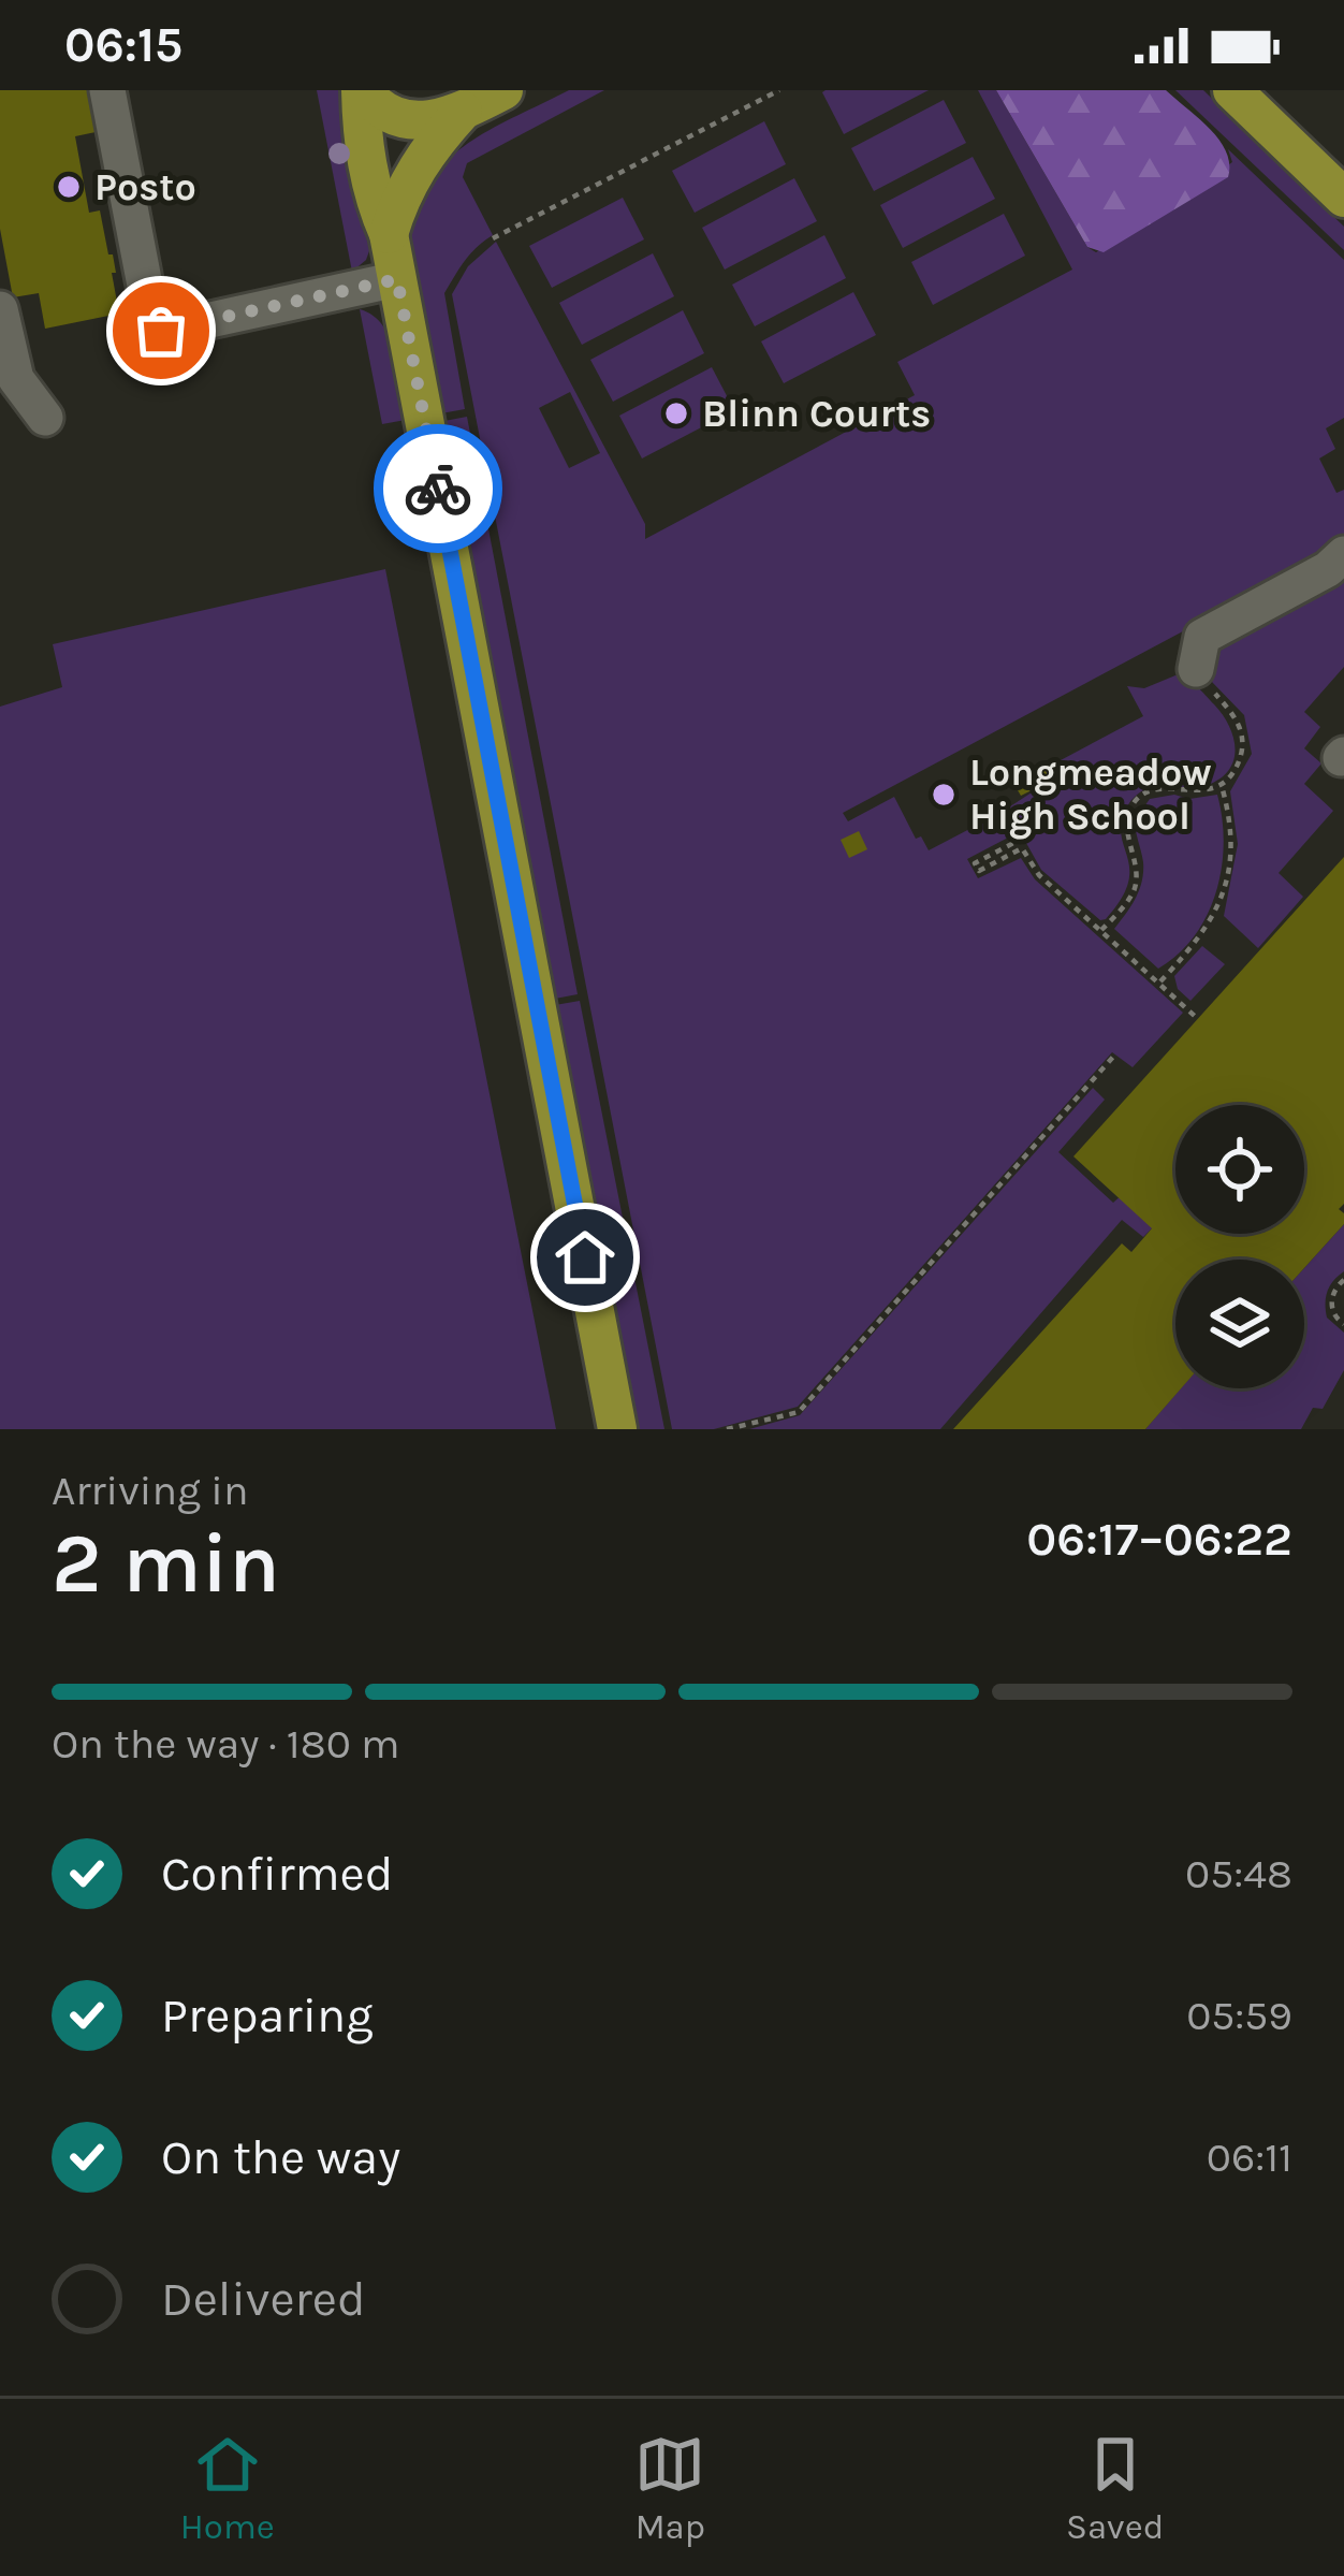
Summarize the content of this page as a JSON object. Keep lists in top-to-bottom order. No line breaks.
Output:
{"places":["Posto","Blinn Courts","Longmeadow High School"],"page":{"status":"06:15","heading":["2 min","Arriving in","06:17–06:22"],"bar":"On the way · 180 m","list":[["Confirmed","05:48"],["Preparing","05:59"],["On the way","06:11"],"Delivered"],"tabs":["Home","Map","Saved"]}}
